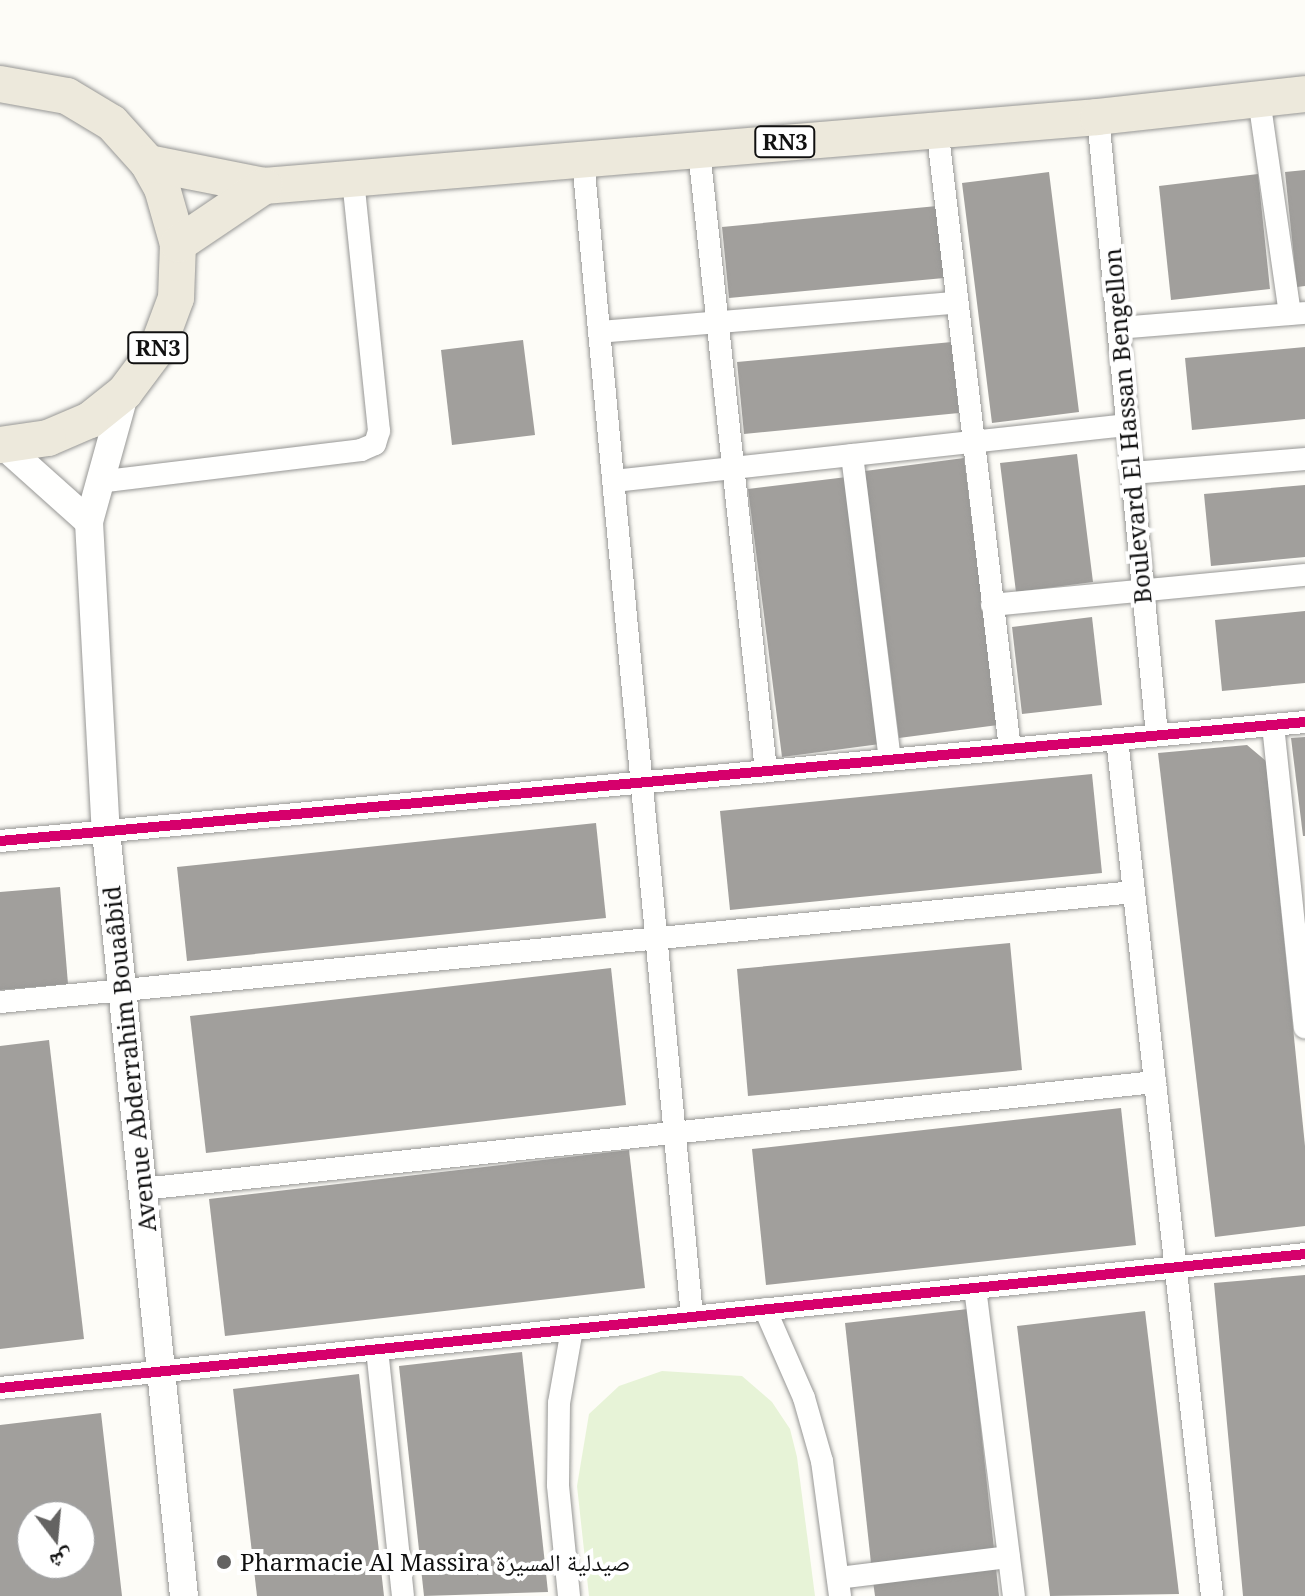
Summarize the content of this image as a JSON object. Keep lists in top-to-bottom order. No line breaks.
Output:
{"streets":{"main road":["RN3"],"street":["Boulevard El Hassan Bengellon","Avenue Abderrahim Bouaâbid"]},"crossings":[["RN3","Boulevard El Hassan Bengellon"],["RN3","Avenue Abderrahim Bouaâbid"]],"places":["Pharmacie Al Massira صيدلية المسيرة"],"north":"bottom"}
